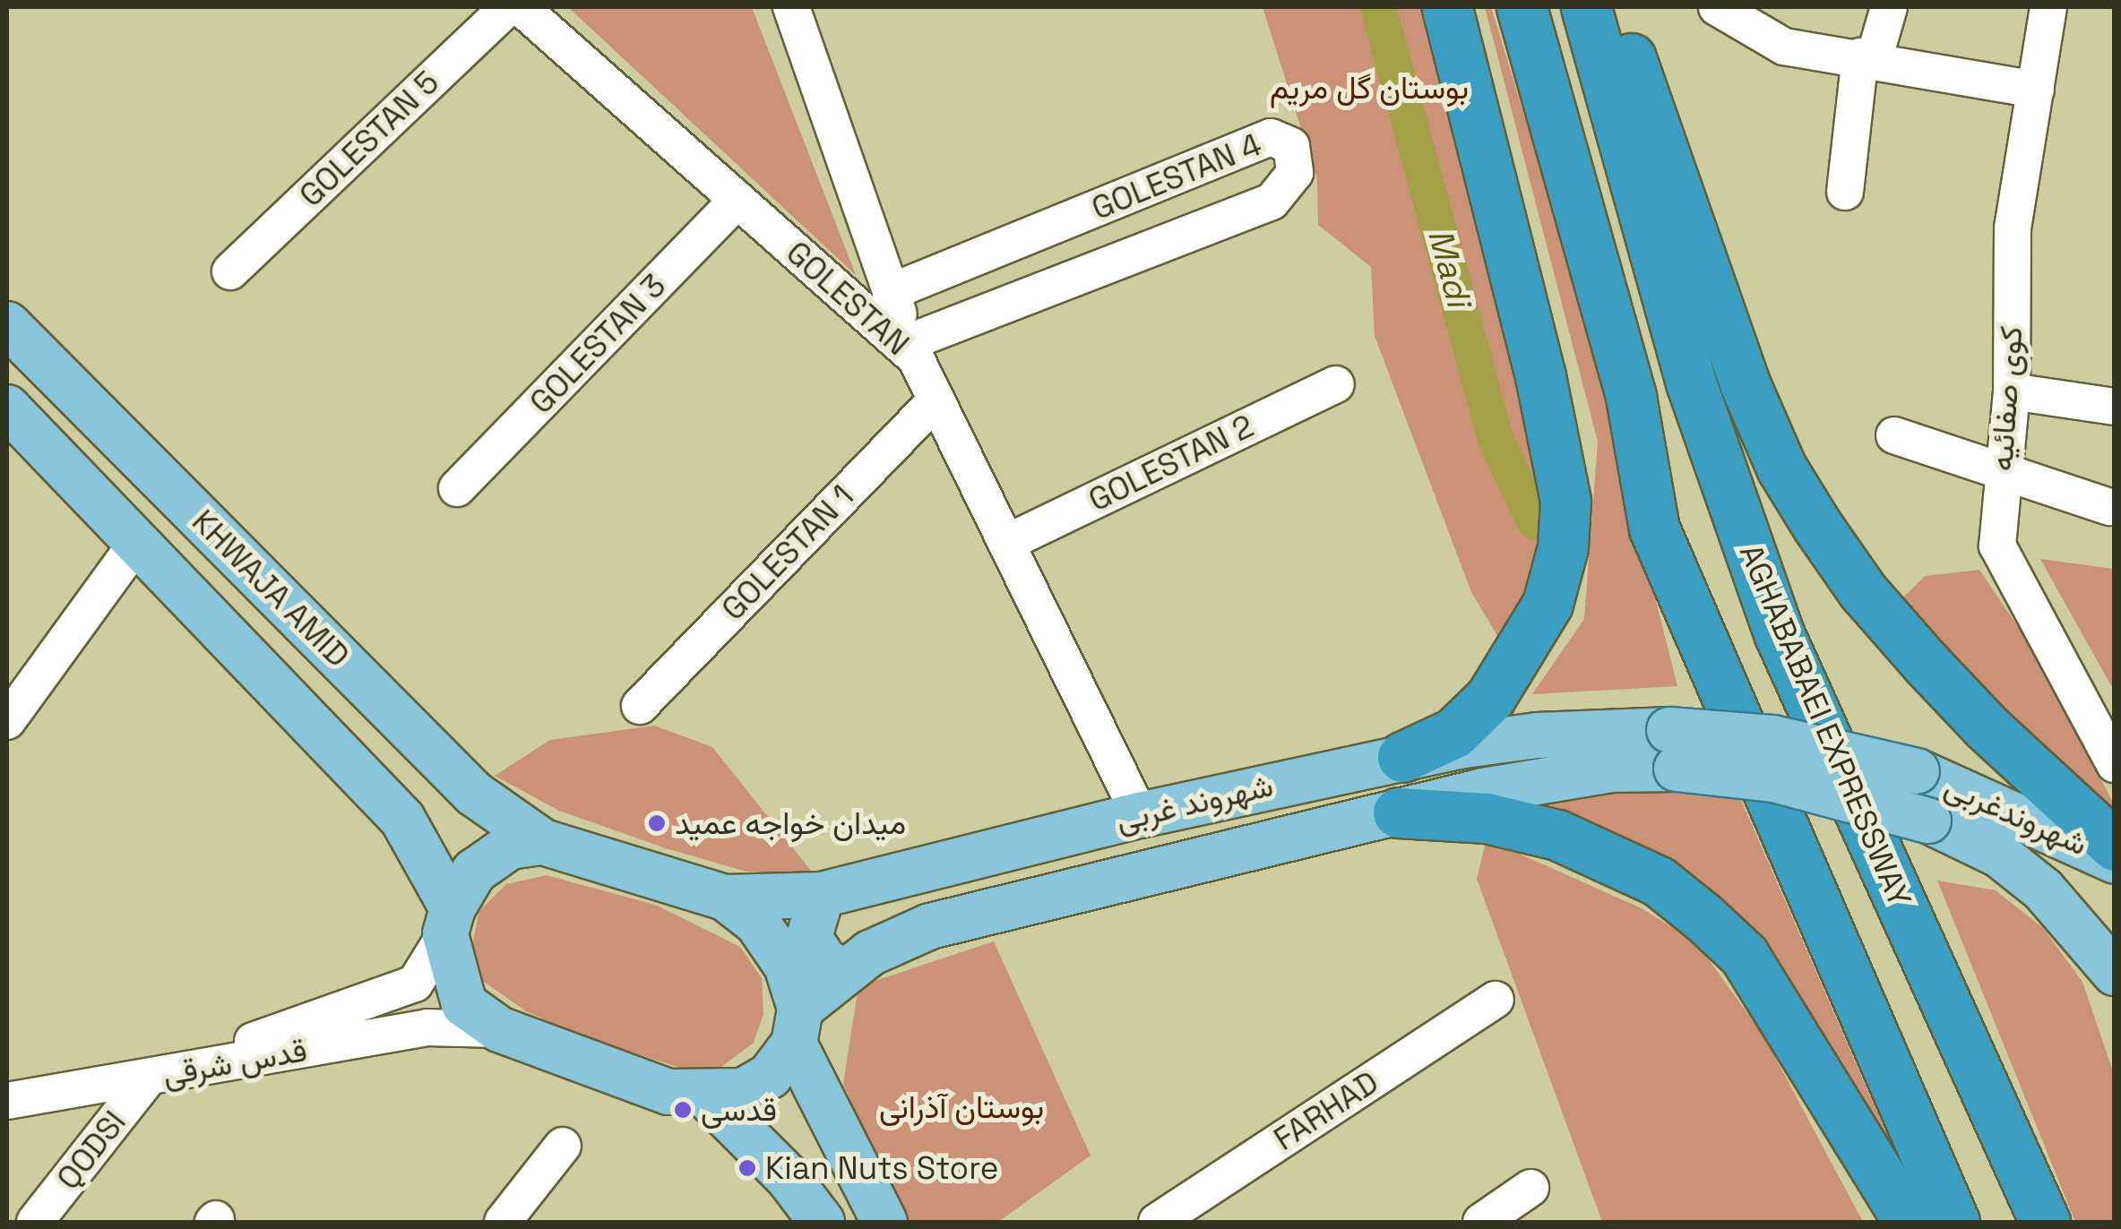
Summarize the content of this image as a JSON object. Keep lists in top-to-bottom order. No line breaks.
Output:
{"streets":{"highway":["AGHABABAEI EXPRESSWAY"],"main road":["KHWAJA AMID","شهروند غربی","شهروندغربی"],"street":["GOLESTAN 5","GOLESTAN 4","GOLESTAN","GOLESTAN 3","کوی صفائیه","GOLESTAN 2","GOLESTAN 1","قدس شرقی","FARHAD","QODSI"]},"crossings":[["GOLESTAN 4","GOLESTAN"],["GOLESTAN","GOLESTAN 3"],["GOLESTAN","GOLESTAN 2"],["GOLESTAN","GOLESTAN 1"],["GOLESTAN","شهروند غربی"],["KHWAJA AMID","شهروند غربی"],["KHWAJA AMID","قدس شرقی"],["شهروند غربی","شهروندغربی"],["شهروند غربی","قدس شرقی"],["قدس شرقی","QODSI"]],"water":["Madi"],"parks":["بوستان گل مریم","بوستان آذرانی"],"places":["میدان خواجه عمید","قدسی","Kian Nuts Store"]}
